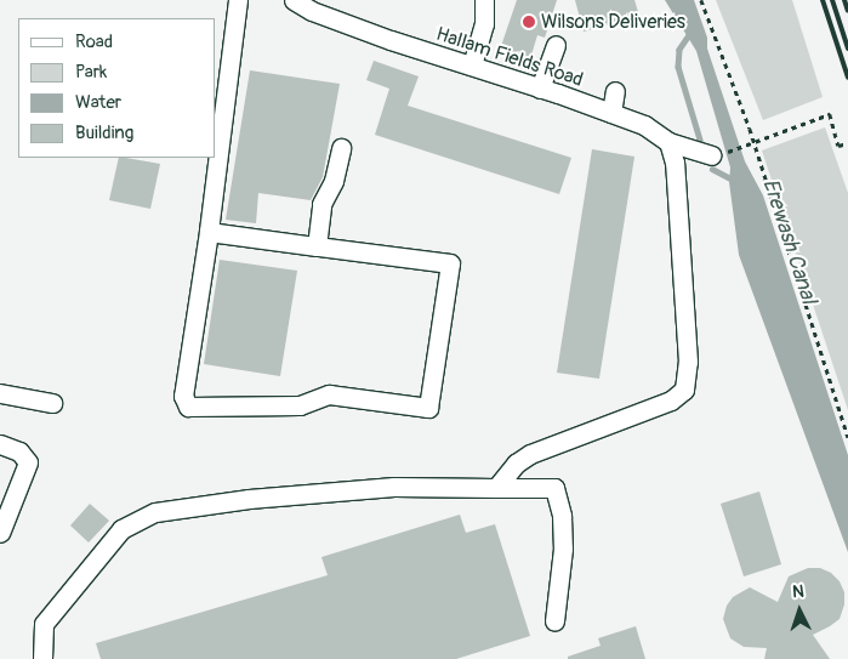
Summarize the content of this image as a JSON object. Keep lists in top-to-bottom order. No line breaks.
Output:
{"streets":{"street":["Hallam Fields Road"]},"water":["Erewash Canal"],"places":["Wilsons Deliveries"],"legend":["Road","Park","Water","Building"],"north":"top"}
